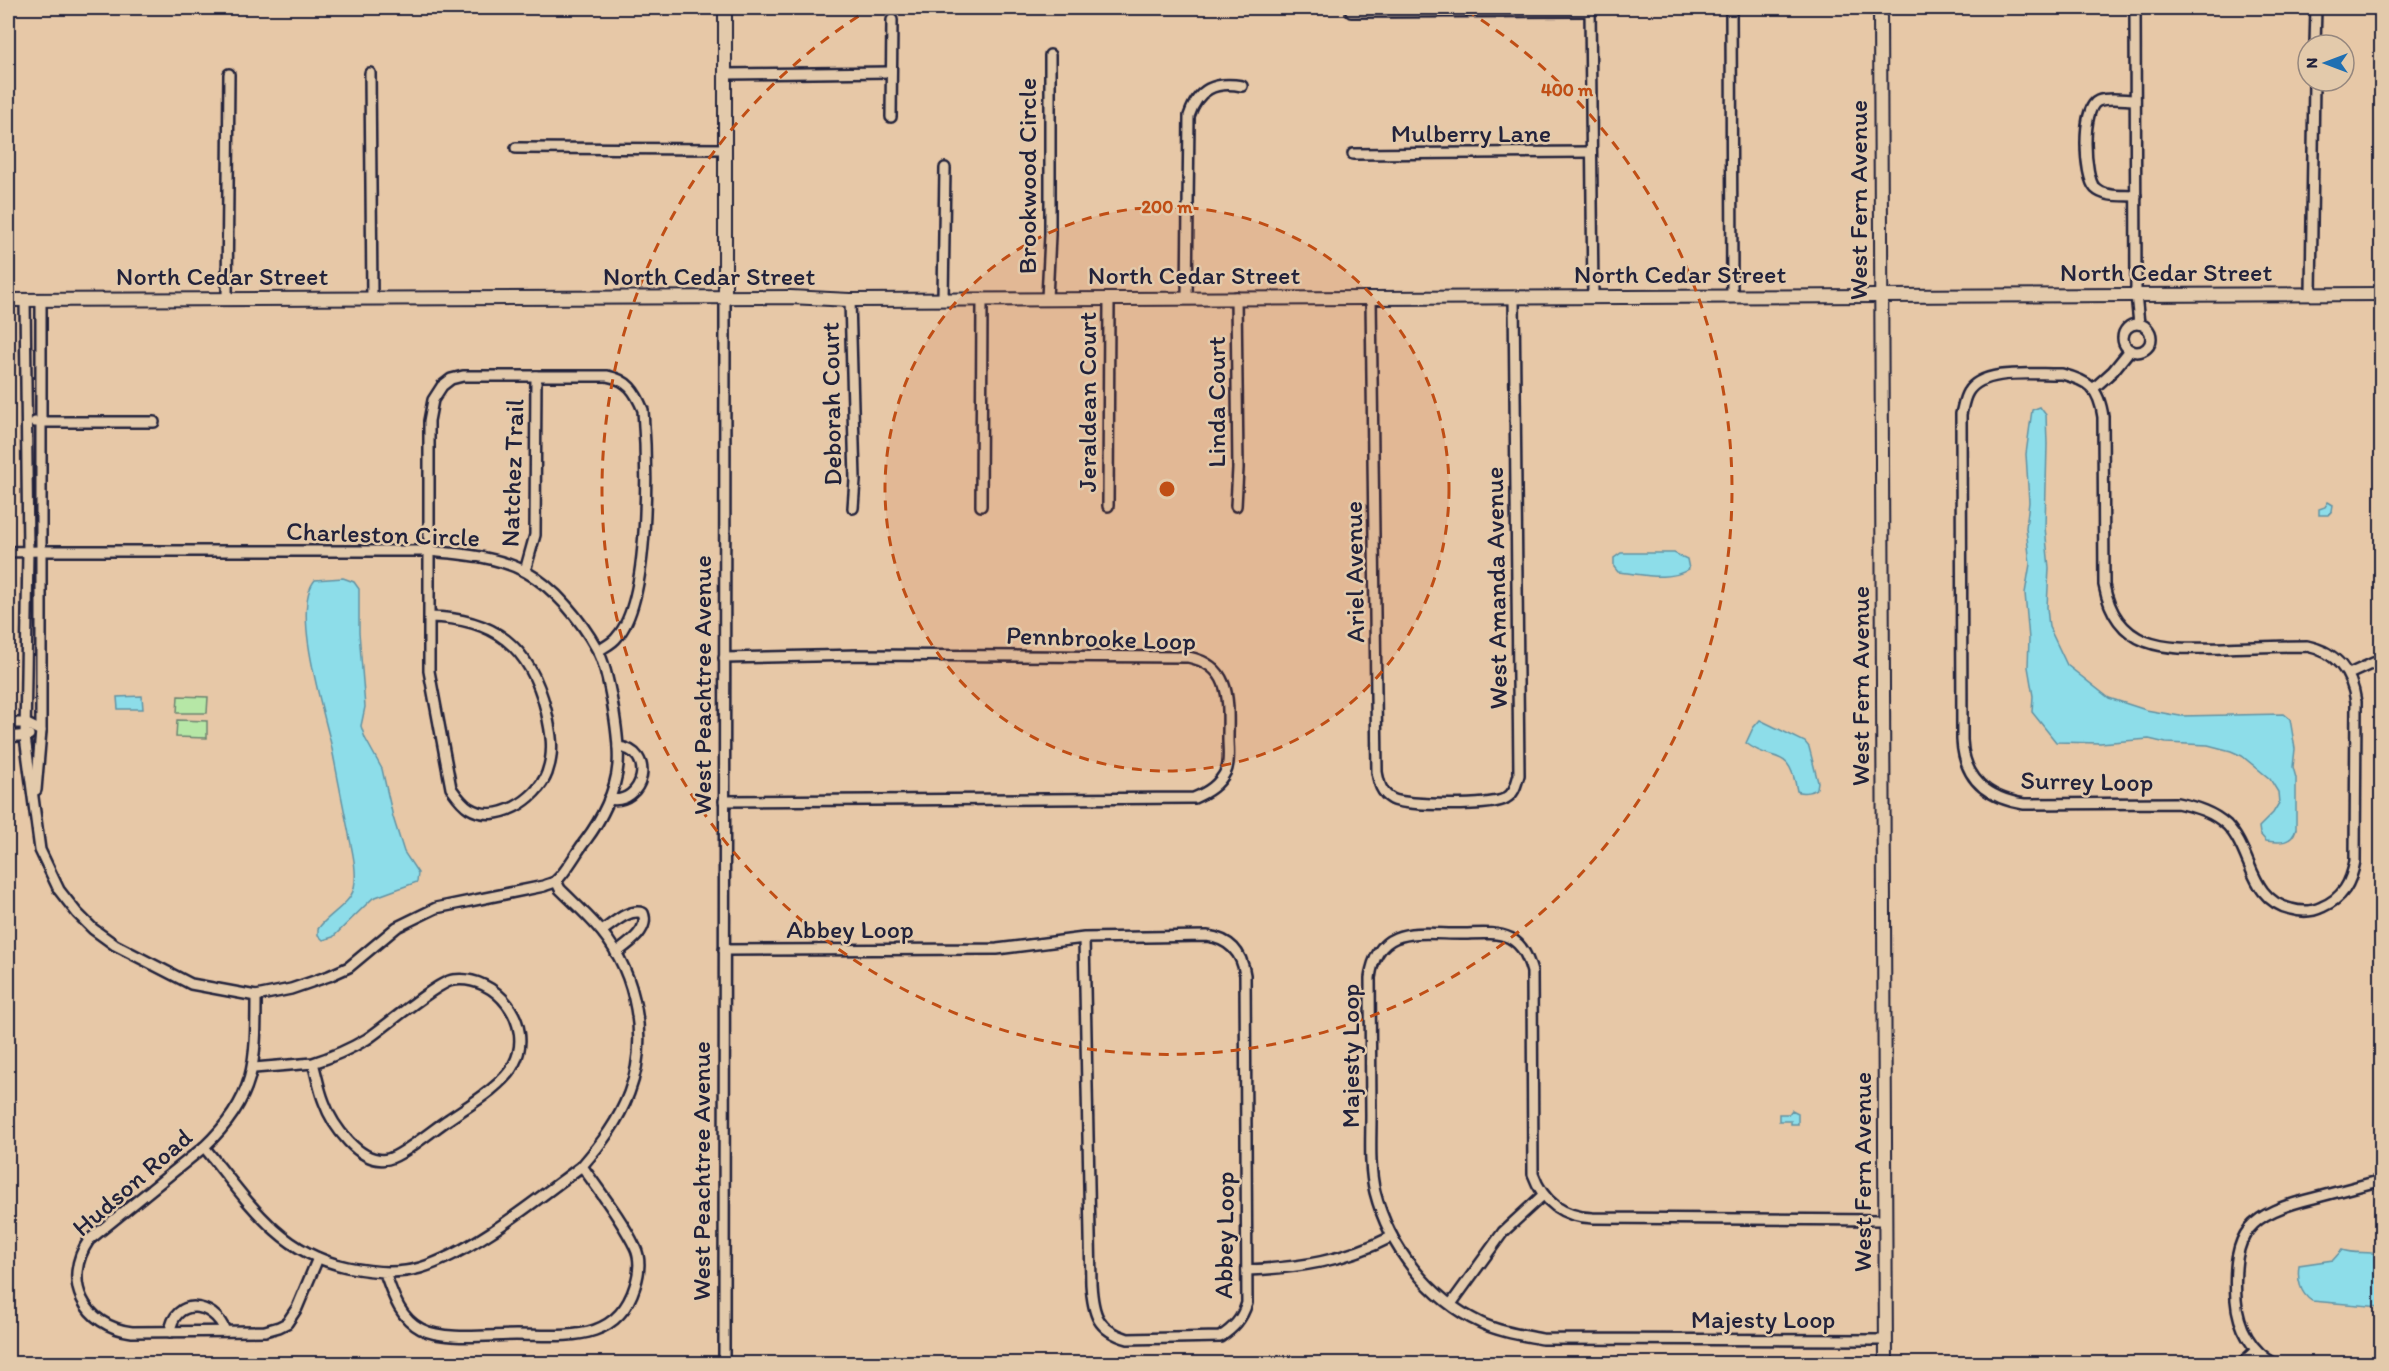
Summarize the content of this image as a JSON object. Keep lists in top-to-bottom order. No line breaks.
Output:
{"streets":{"street":["Mulberry Lane","Brookwood Circle","West Fern Avenue","North Cedar Street","Jeraldean Court","Linda Court","Deborah Court","Natchez Trail","Charleston Circle","Ariel Avenue","West Amanda Avenue","Pennbrooke Loop","West Peachtree Avenue","Surrey Loop","Abbey Loop","Majesty Loop","Hudson Road"]},"crossings":[["Brookwood Circle","North Cedar Street"],["West Fern Avenue","North Cedar Street"],["West Fern Avenue","Majesty Loop"],["North Cedar Street","Jeraldean Court"],["North Cedar Street","Linda Court"],["North Cedar Street","Deborah Court"],["North Cedar Street","Ariel Avenue"],["North Cedar Street","West Amanda Avenue"],["North Cedar Street","West Peachtree Avenue"],["Natchez Trail","Charleston Circle"],["Ariel Avenue","West Amanda Avenue"],["Pennbrooke Loop","West Peachtree Avenue"],["West Peachtree Avenue","Abbey Loop"]],"north":"left","rings":["400 m","200 m"]}
